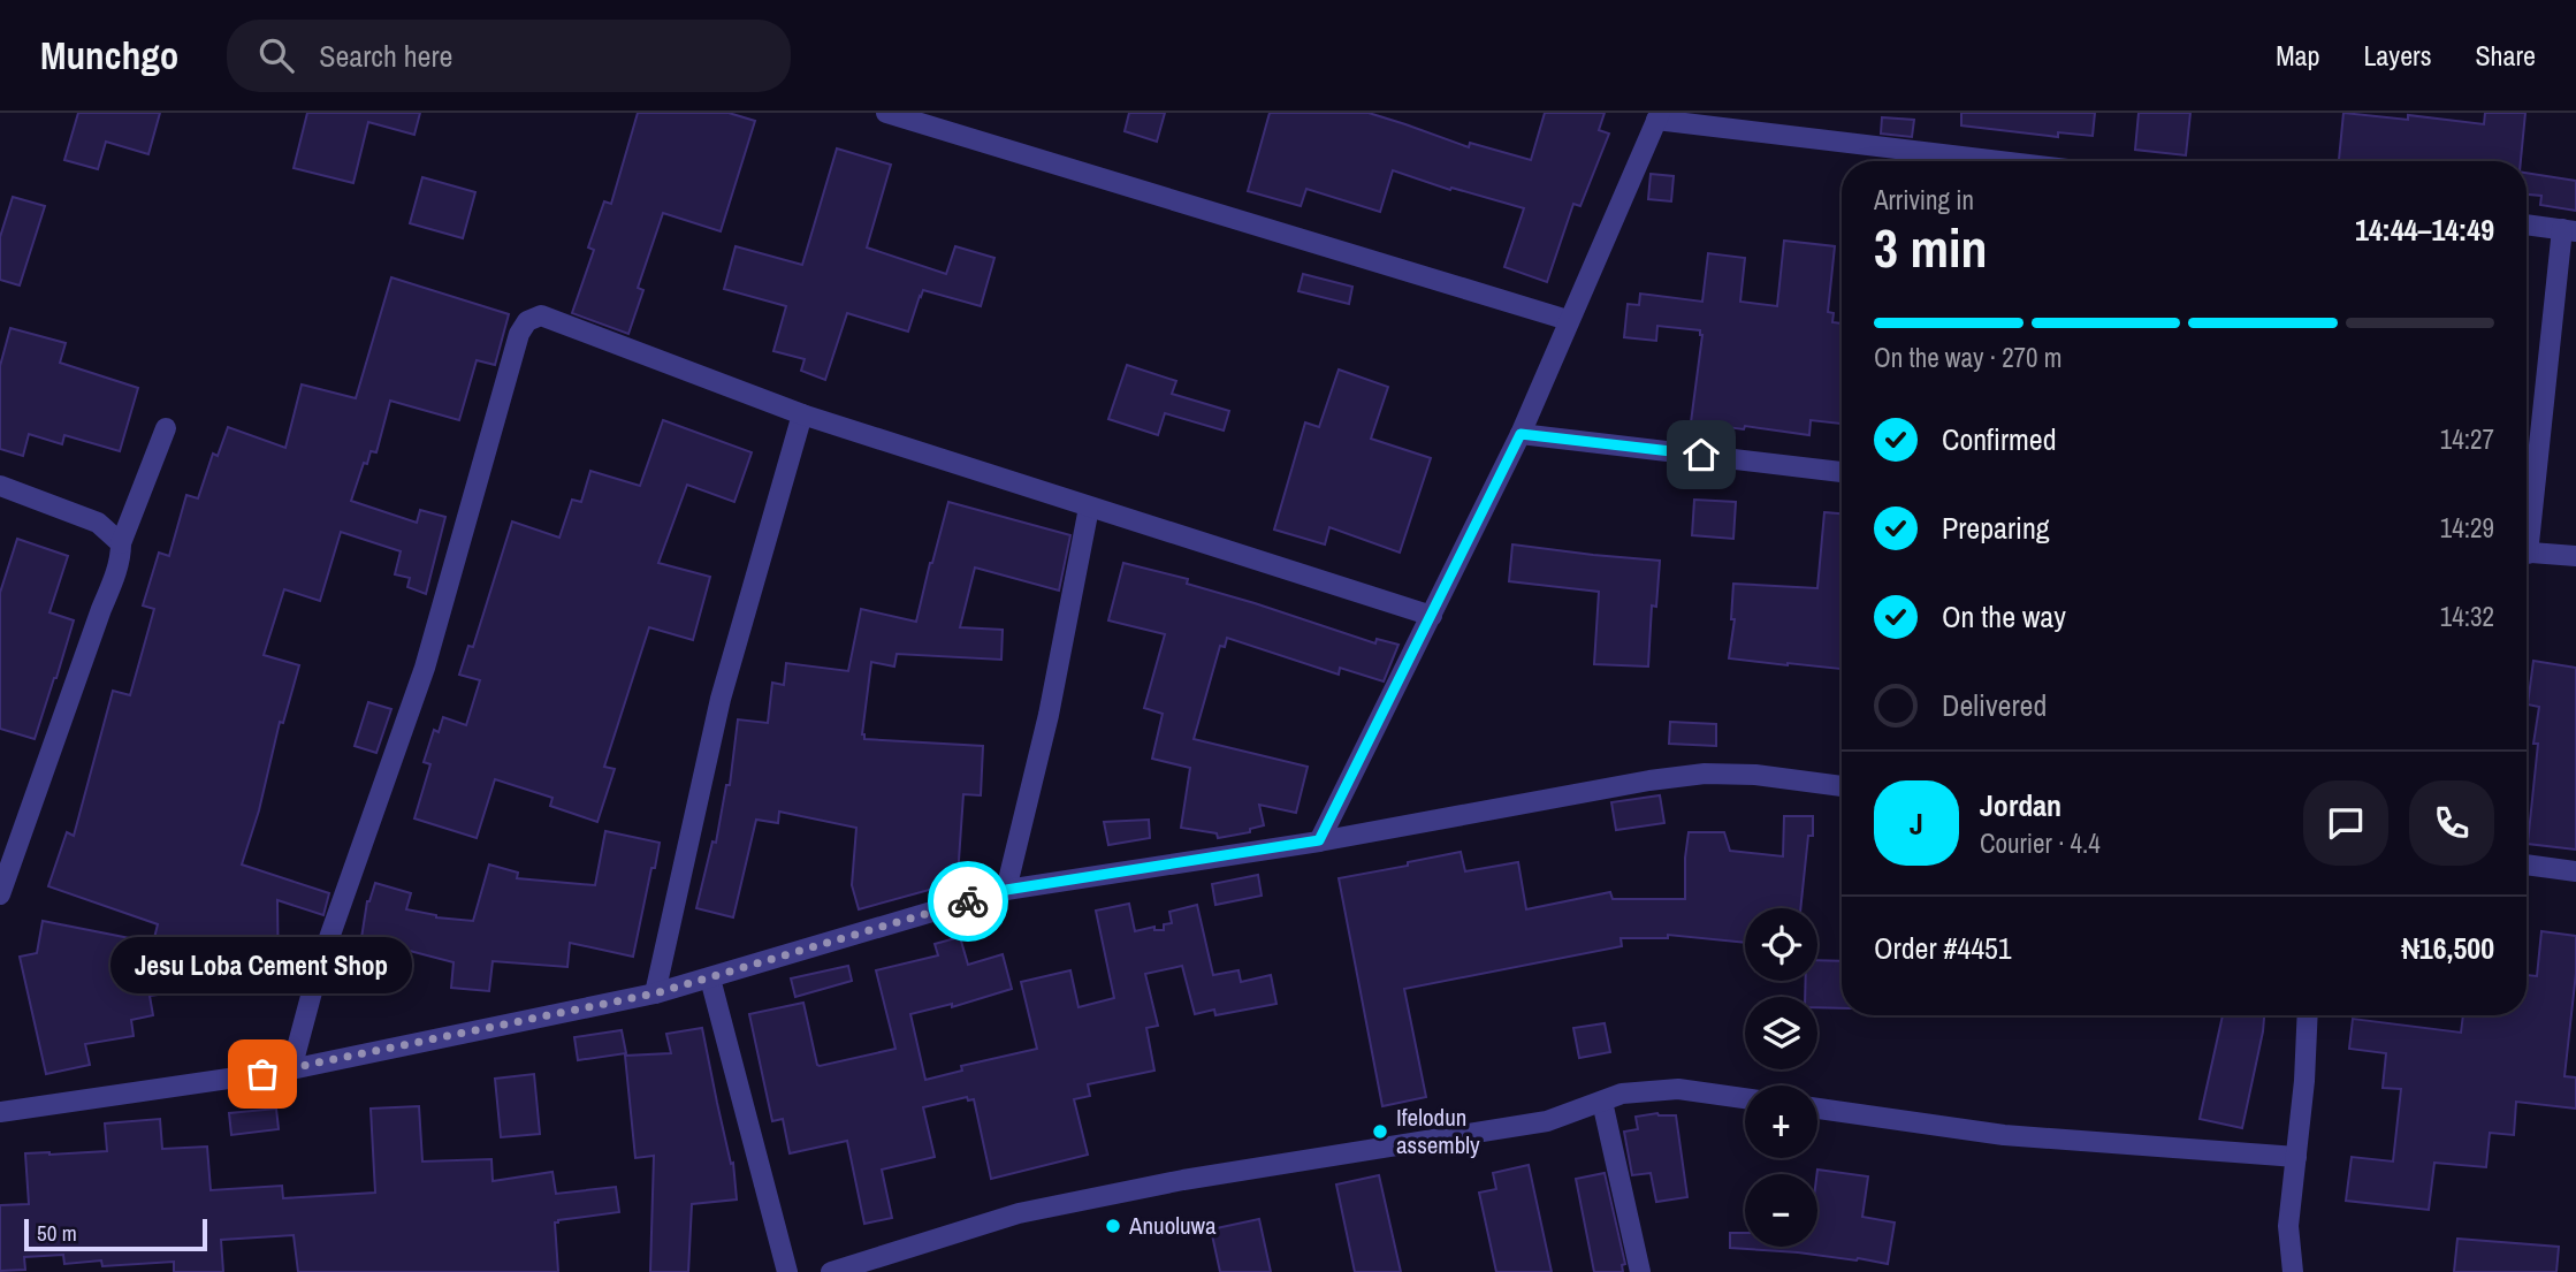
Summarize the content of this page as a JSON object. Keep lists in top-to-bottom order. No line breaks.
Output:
{"places":["Jesu Loba Cement Shop","Ifelodun assembly","Anuoluwa"],"scale_bar":"50 m","page":{"header":"Munchgo","search":"Search here","nav":["Map","Layers","Share"],"heading":["3 min","Arriving in","14:44–14:49"],"panel":["Jordan","Courier · 4.4","Order #4451","₦16,500"],"bar":"On the way · 270 m","list":[["Confirmed","14:27"],["Preparing","14:29"],["On the way","14:32"],"Delivered"],"round":"J","map_buttons":["+","−"],"bubble":"Jesu Loba Cement Shop","scale":"50 m"}}
